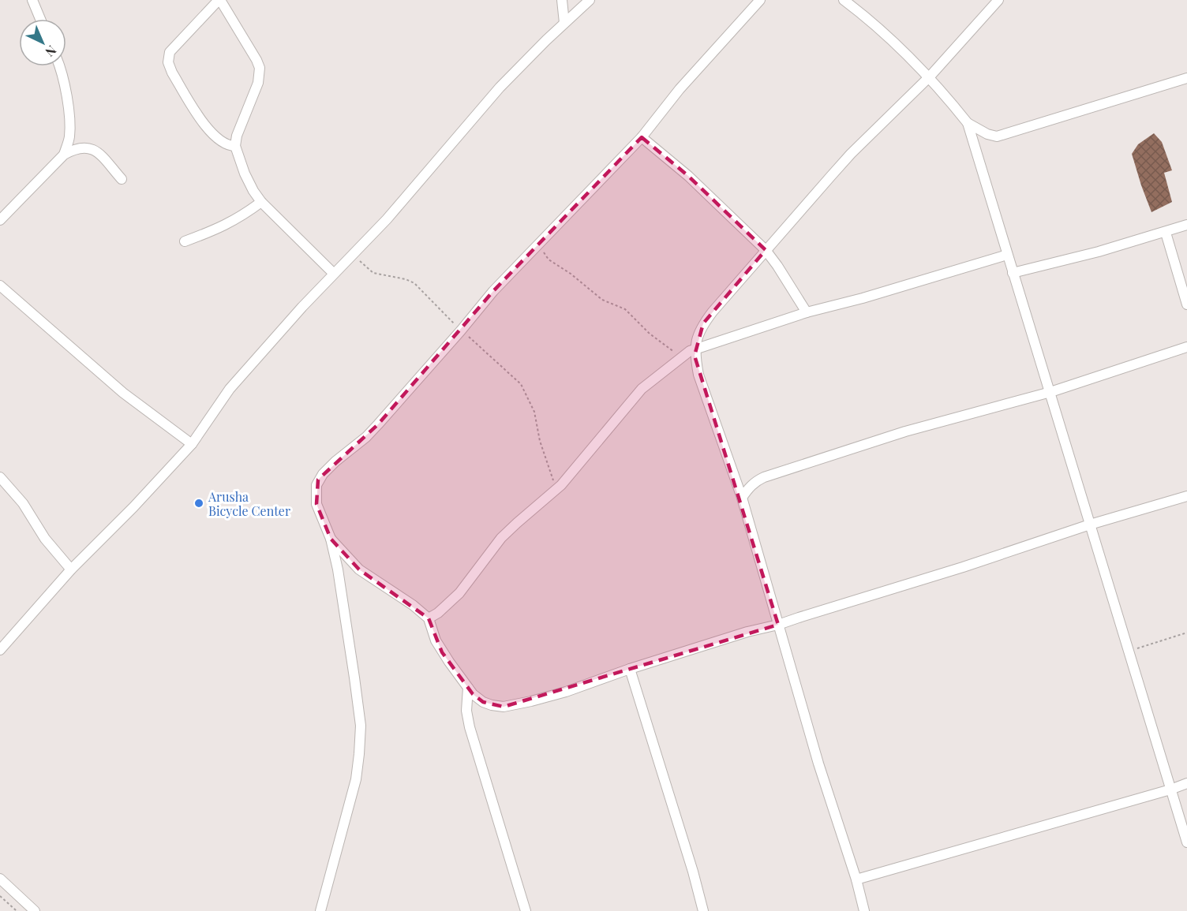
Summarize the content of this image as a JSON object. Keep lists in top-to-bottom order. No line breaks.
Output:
{"places":["Arusha Bicycle Center"],"north":"bottom right"}
